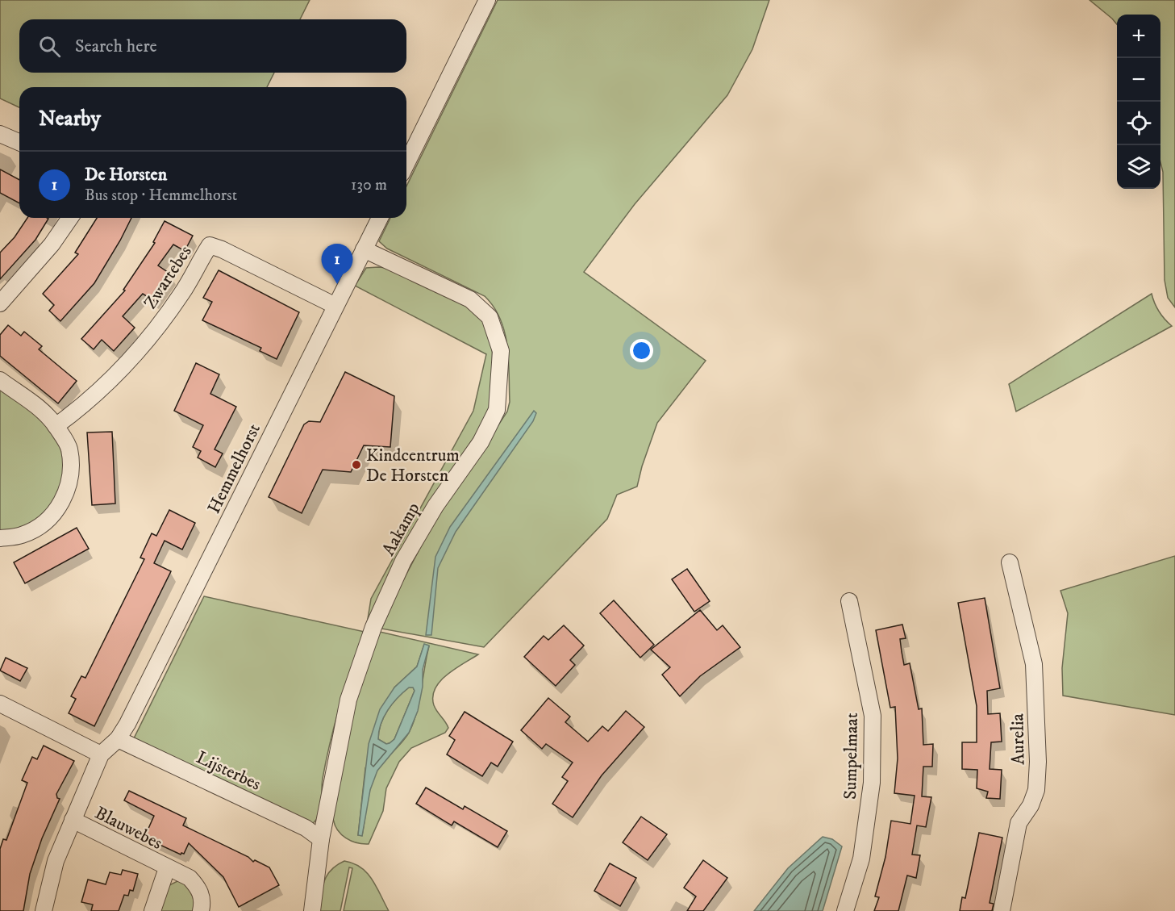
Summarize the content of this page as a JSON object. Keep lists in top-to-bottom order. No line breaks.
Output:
{"streets":{"street":["Zwartebes","Hemmelhorst","Aakamp","Aurelia","Sumpelmaat","Lijsterbes","Blauwebes"]},"crossings":[["Zwartebes","Hemmelhorst"],["Hemmelhorst","Aakamp"],["Hemmelhorst","Lijsterbes"],["Aakamp","Lijsterbes"]],"places":["Kindcentrum De Horsten"],"page":{"map_buttons":["+","−"],"search":"Search here","heading":"Nearby","list":[{"mark":"1","name":"De Horsten","note":"Bus stop · Hemmelhorst","value":"130 m"}],"pins":"1"}}
